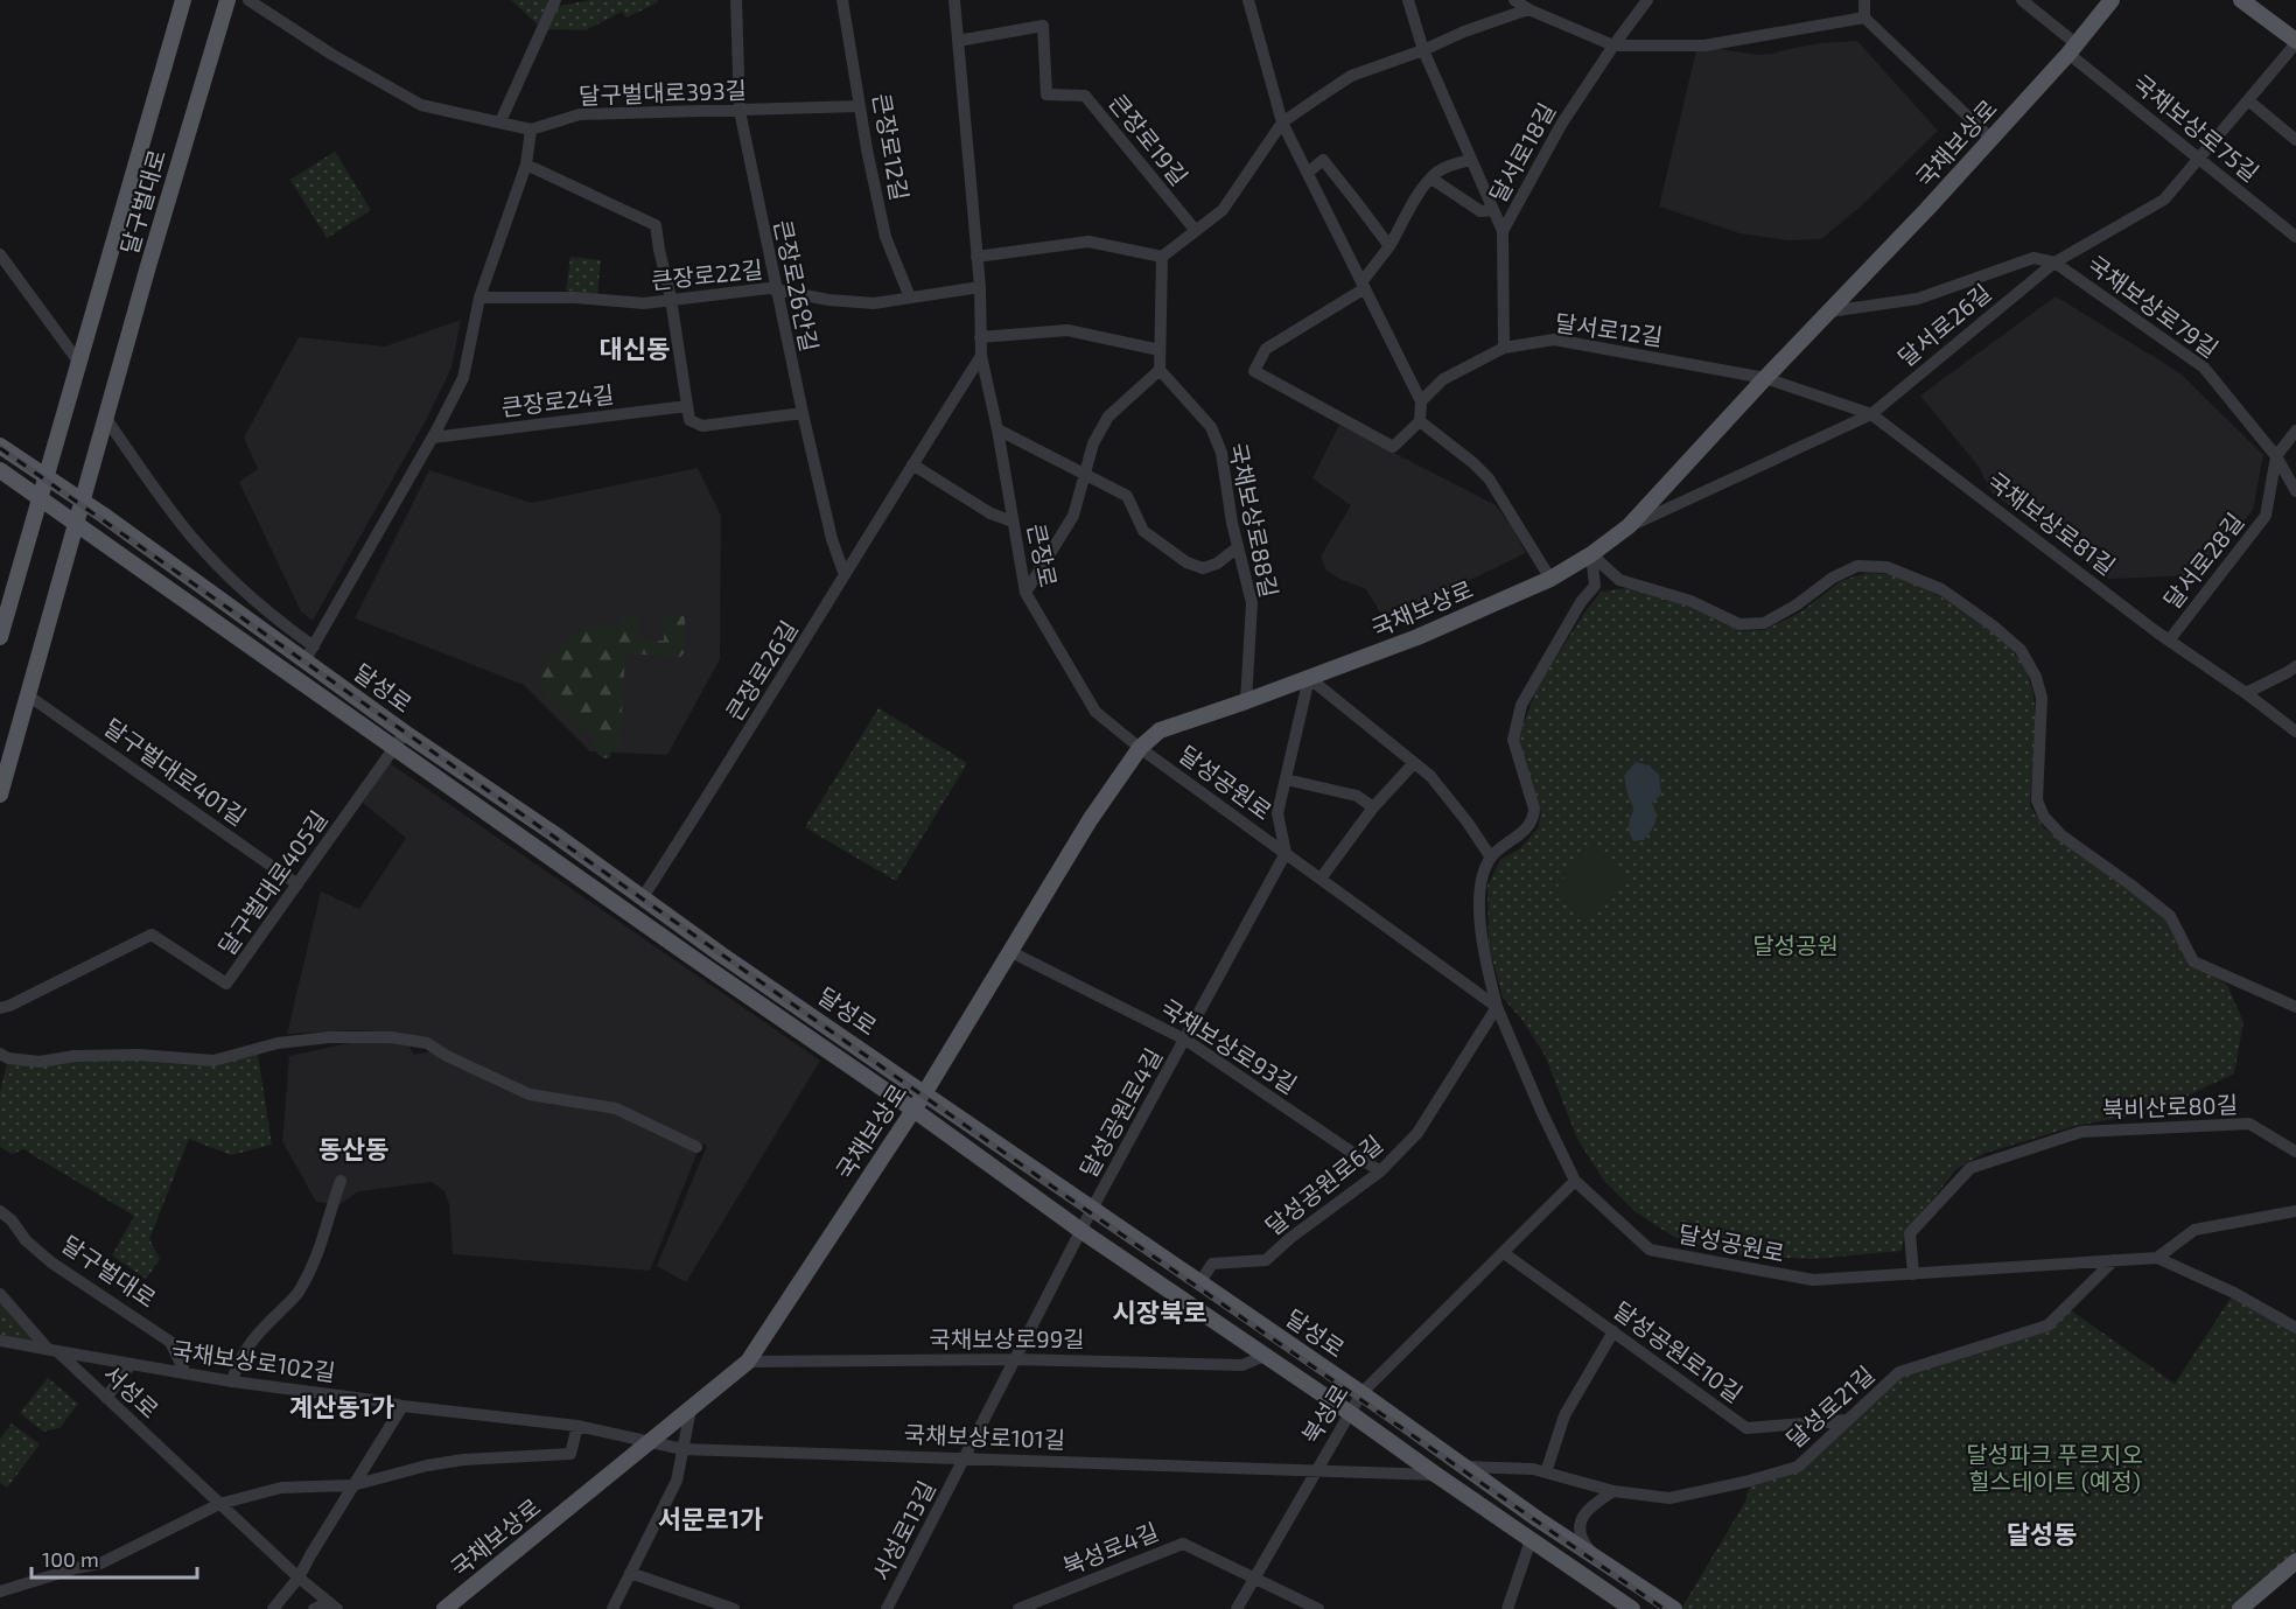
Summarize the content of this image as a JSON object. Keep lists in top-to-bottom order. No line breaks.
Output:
{"streets":{"main road":["국채보상로","달구벌대로","달성로"],"street":["달구벌대로393길","국채보상로75길","큰장로19길","큰장로12길","달서로18길","큰장로22길","큰장로26안길","국채보상로79길","달서로26길","달서로12길","큰장로24길","국채보상로88길","국채보상로81길","큰장로","달서로28길","큰장로26길","달구벌대로401길","달성공원로","달구벌대로405길","국채보상로93길","북비산로80길","달성공원로4길","달성공원로6길","국채보상로99길","달성공원로10길","국채보상로102길","서성로","달성로21길","북성로","국채보상로101길","서성로13길","북성로4길"]},"crossings":[["달구벌대로393길","큰장로12길"],["달구벌대로393길","큰장로26안길"],["국채보상로75길","국채보상로"],["국채보상로75길","달서로26길"],["큰장로19길","큰장로"],["국채보상로","달서로26길"],["국채보상로","달서로12길"],["국채보상로","국채보상로88길"],["국채보상로","국채보상로81길"],["국채보상로","큰장로"],["국채보상로","달성로"],["국채보상로","달성공원로"],["국채보상로","국채보상로93길"],["국채보상로","국채보상로99길"],["국채보상로","국채보상로102길"],["국채보상로","국채보상로101길"],["큰장로12길","큰장로22길"],["달서로18길","달서로12길"],["달구벌대로","달성로"],["달구벌대로","달구벌대로401길"],["달구벌대로","국채보상로102길"],["큰장로22길","큰장로26안길"],["큰장로22길","큰장로"],["큰장로26안길","큰장로26길"],["국채보상로79길","달서로26길"],["국채보상로79길","달서로28길"],["달서로26길","국채보상로81길"],["달서로12길","국채보상로81길"],["국채보상로81길","달서로28길"],["큰장로","큰장로26길"],["큰장로","달성공원로"],["큰장로26길","달성로"],["달성로","달구벌대로405길"],["달성로","달성공원로4길"],["달성로","달성공원로6길"],["달성로","달성로21길"],["달성로","북성로"],["달성로","서성로13길"],["달구벌대로401길","달구벌대로405길"],["달성공원로","북비산로80길"],["달성공원로","달성공원로4길"],["달성공원로","달성공원로6길"],["달성공원로","달성로21길"],["달성공원로","북성로"],["국채보상로93길","달성공원로4길"],["국채보상로93길","달성공원로6길"],["달성공원로4길","서성로13길"],["국채보상로99길","서성로13길"],["달성공원로10길","달성로21길"],["달성공원로10길","북성로"],["국채보상로102길","서성로"],["국채보상로102길","국채보상로101길"],["북성로","국채보상로101길"],["북성로","북성로4길"],["국채보상로101길","서성로13길"]],"districts":["대신동","동산동","시장북로","계산동1가","서문로1가","달성동"],"parks":["달성공원","달성파크 푸르지오 힐스테이트 (예정)"],"scale_bar":"100 m"}
